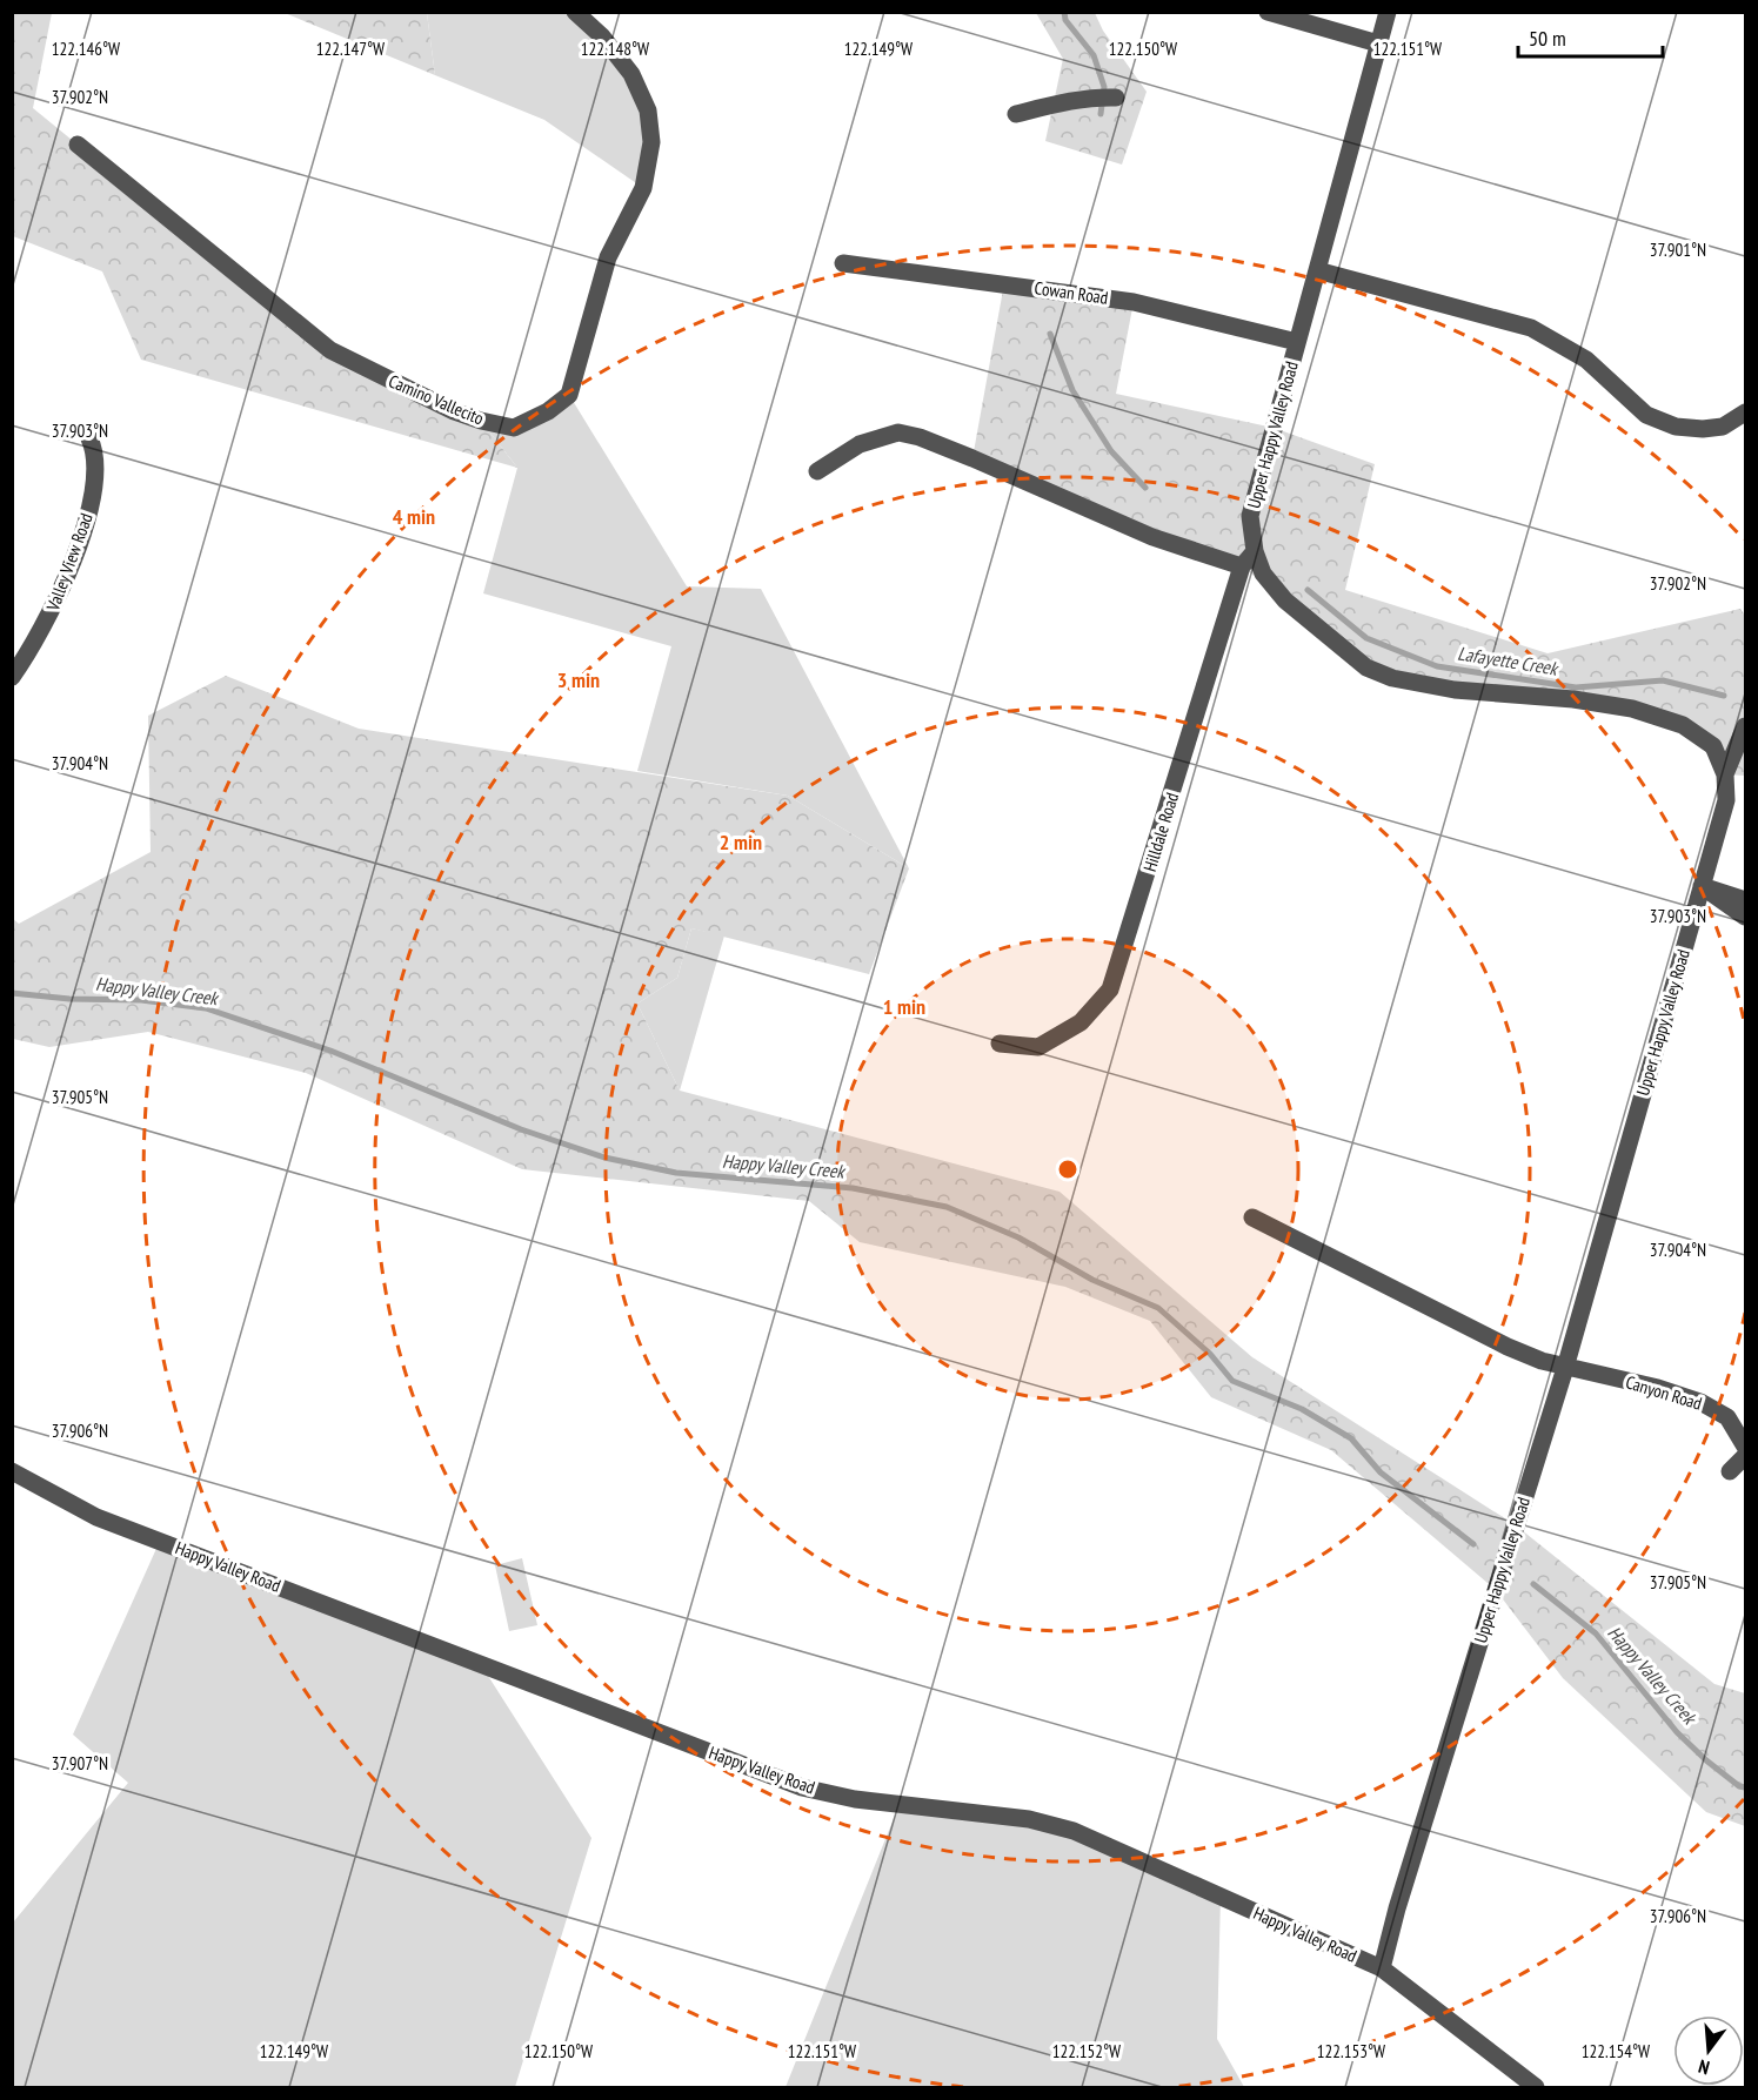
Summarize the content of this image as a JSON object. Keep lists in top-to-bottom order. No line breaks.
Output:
{"streets":{"street":["Cowan Road","Camino Vallecito","Upper Happy Valley Road","Valley View Road","Hilldale Road","Canyon Road","Happy Valley Road"]},"crossings":[["Cowan Road","Upper Happy Valley Road"],["Upper Happy Valley Road","Hilldale Road"],["Upper Happy Valley Road","Canyon Road"],["Upper Happy Valley Road","Happy Valley Road"]],"water":["Lafayette Creek","Happy Valley Creek"],"scale_bar":"50 m","north":"bottom","coordinates":["122.146°W","122.147°W","122.148°W","122.149°W","122.150°W","122.151°W","37.902°N","37.901°N","37.903°N","37.904°N","37.905°N","37.906°N","37.907°N","122.152°W","122.153°W","122.154°W"],"rings":["4 min","3 min","2 min","1 min"]}
